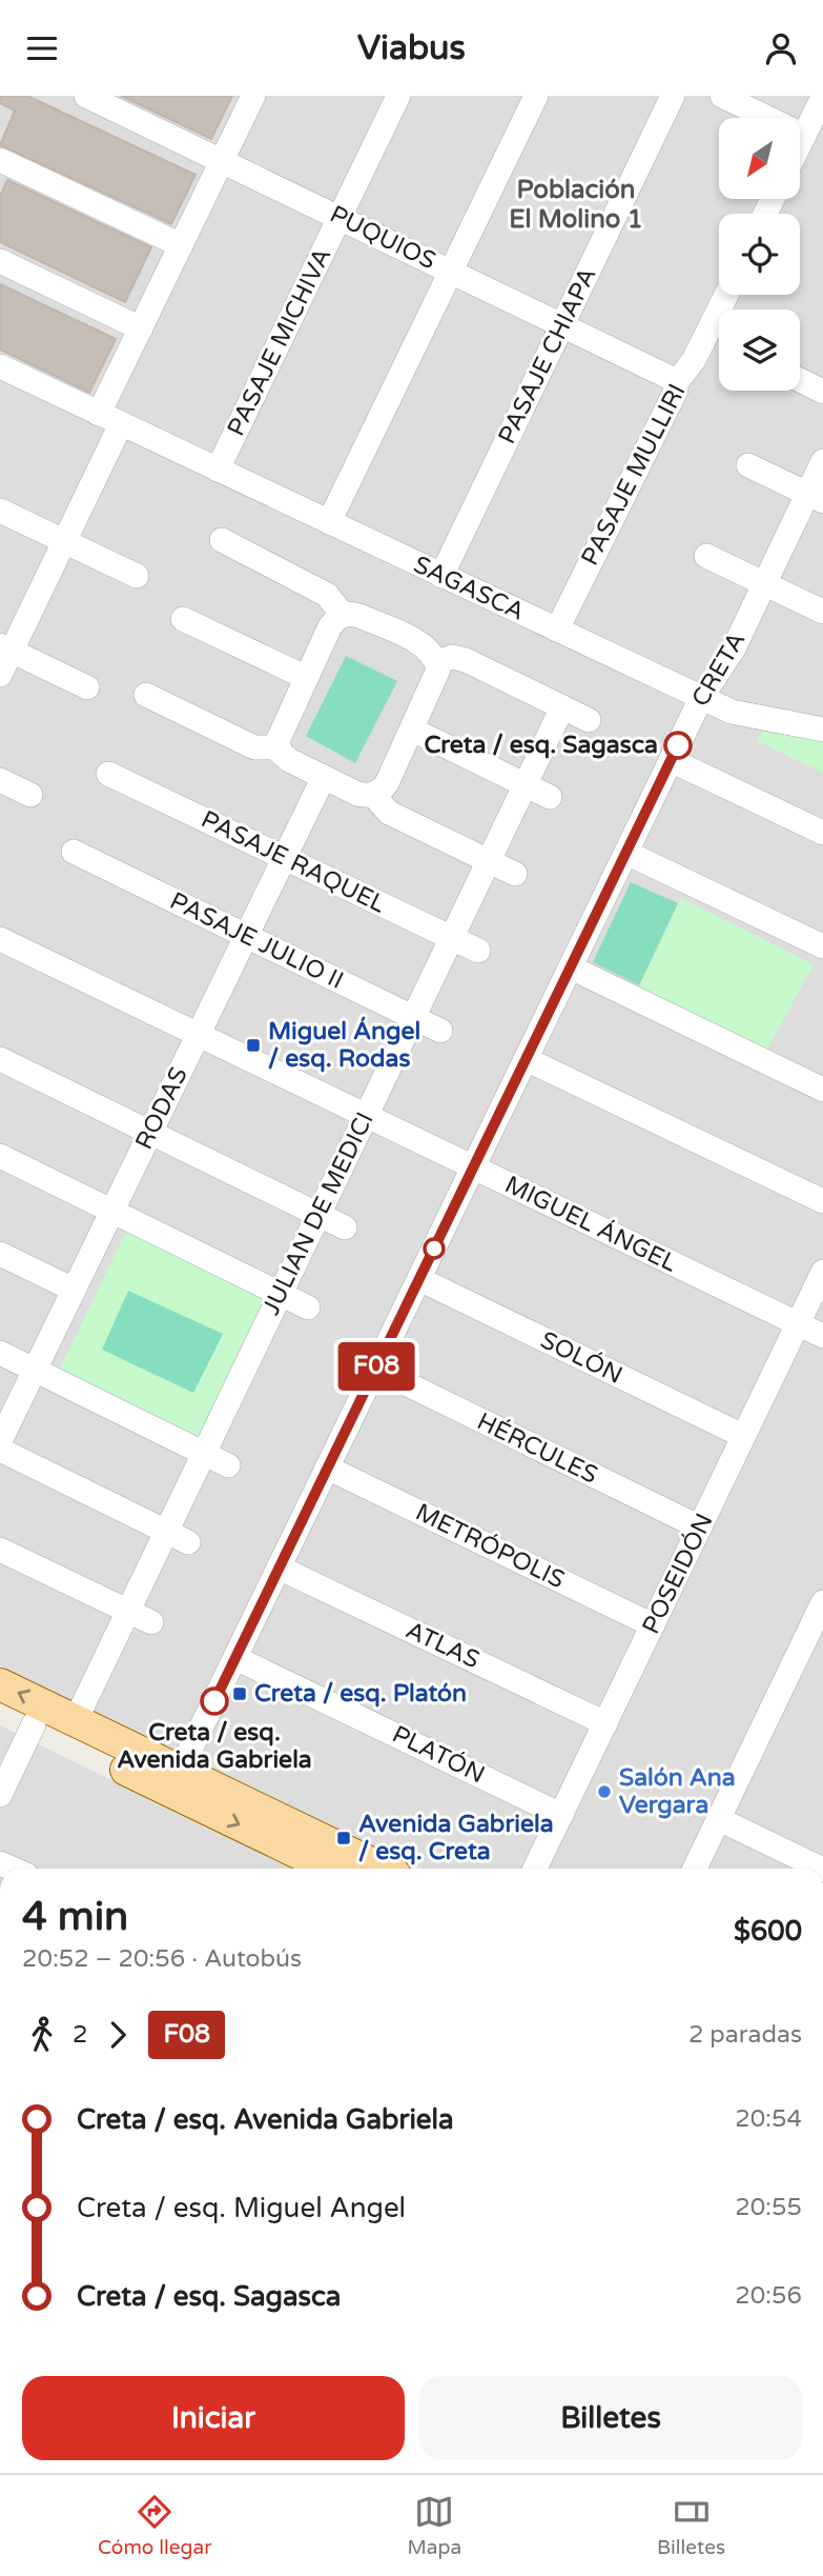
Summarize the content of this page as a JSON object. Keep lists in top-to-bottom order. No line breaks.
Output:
{"streets":{"street":["PUQUIOS","PASAJE MICHIVA","PASAJE CHIAPA","PASAJE MULLIRI","SAGASCA","CRETA","PASAJE RAQUEL","PASAJE JULIO II","RODAS","JULIAN DE MEDICI","MIGUEL ÁNGEL","SOLÓN","HÉRCULES","METRÓPOLIS","POSEIDÓN","ATLAS","PLATÓN"]},"crossings":[["PUQUIOS","PASAJE MICHIVA"],["PUQUIOS","PASAJE CHIAPA"],["PUQUIOS","PASAJE MULLIRI"],["PASAJE MICHIVA","SAGASCA"],["PASAJE CHIAPA","SAGASCA"],["PASAJE MULLIRI","SAGASCA"],["SAGASCA","CRETA"],["CRETA","MIGUEL ÁNGEL"],["CRETA","SOLÓN"],["CRETA","HÉRCULES"],["CRETA","METRÓPOLIS"],["CRETA","ATLAS"],["CRETA","PLATÓN"],["PASAJE RAQUEL","RODAS"],["PASAJE RAQUEL","JULIAN DE MEDICI"],["PASAJE JULIO II","RODAS"],["PASAJE JULIO II","JULIAN DE MEDICI"],["RODAS","MIGUEL ÁNGEL"],["JULIAN DE MEDICI","MIGUEL ÁNGEL"],["MIGUEL ÁNGEL","POSEIDÓN"],["SOLÓN","POSEIDÓN"],["HÉRCULES","POSEIDÓN"],["METRÓPOLIS","POSEIDÓN"],["POSEIDÓN","ATLAS"],["POSEIDÓN","PLATÓN"]],"districts":["Población El Molino 1"],"places":{"other":["Creta / esq. Sagasca","Creta / esq. Avenida Gabriela","Salón Ana Vergara"],"transit":["Miguel Ángel / esq. Rodas","Creta / esq. Platón","Avenida Gabriela / esq. Creta"]},"lines":["bus line F08"],"north":"bottom left","page":{"header":"Viabus","on_map":"F08","heading":["4 min","20:52 – 20:56 · Autobús","$600"],"legs":["2","F08","2 paradas"],"list":[{"name":"Creta / esq. Avenida Gabriela","value":"20:54"},{"name":"Creta / esq. Miguel Angel","value":"20:55"},{"name":"Creta / esq. Sagasca","value":"20:56"}],"buttons":["Iniciar","Billetes"],"tabs":["Cómo llegar","Mapa","Billetes"]}}
